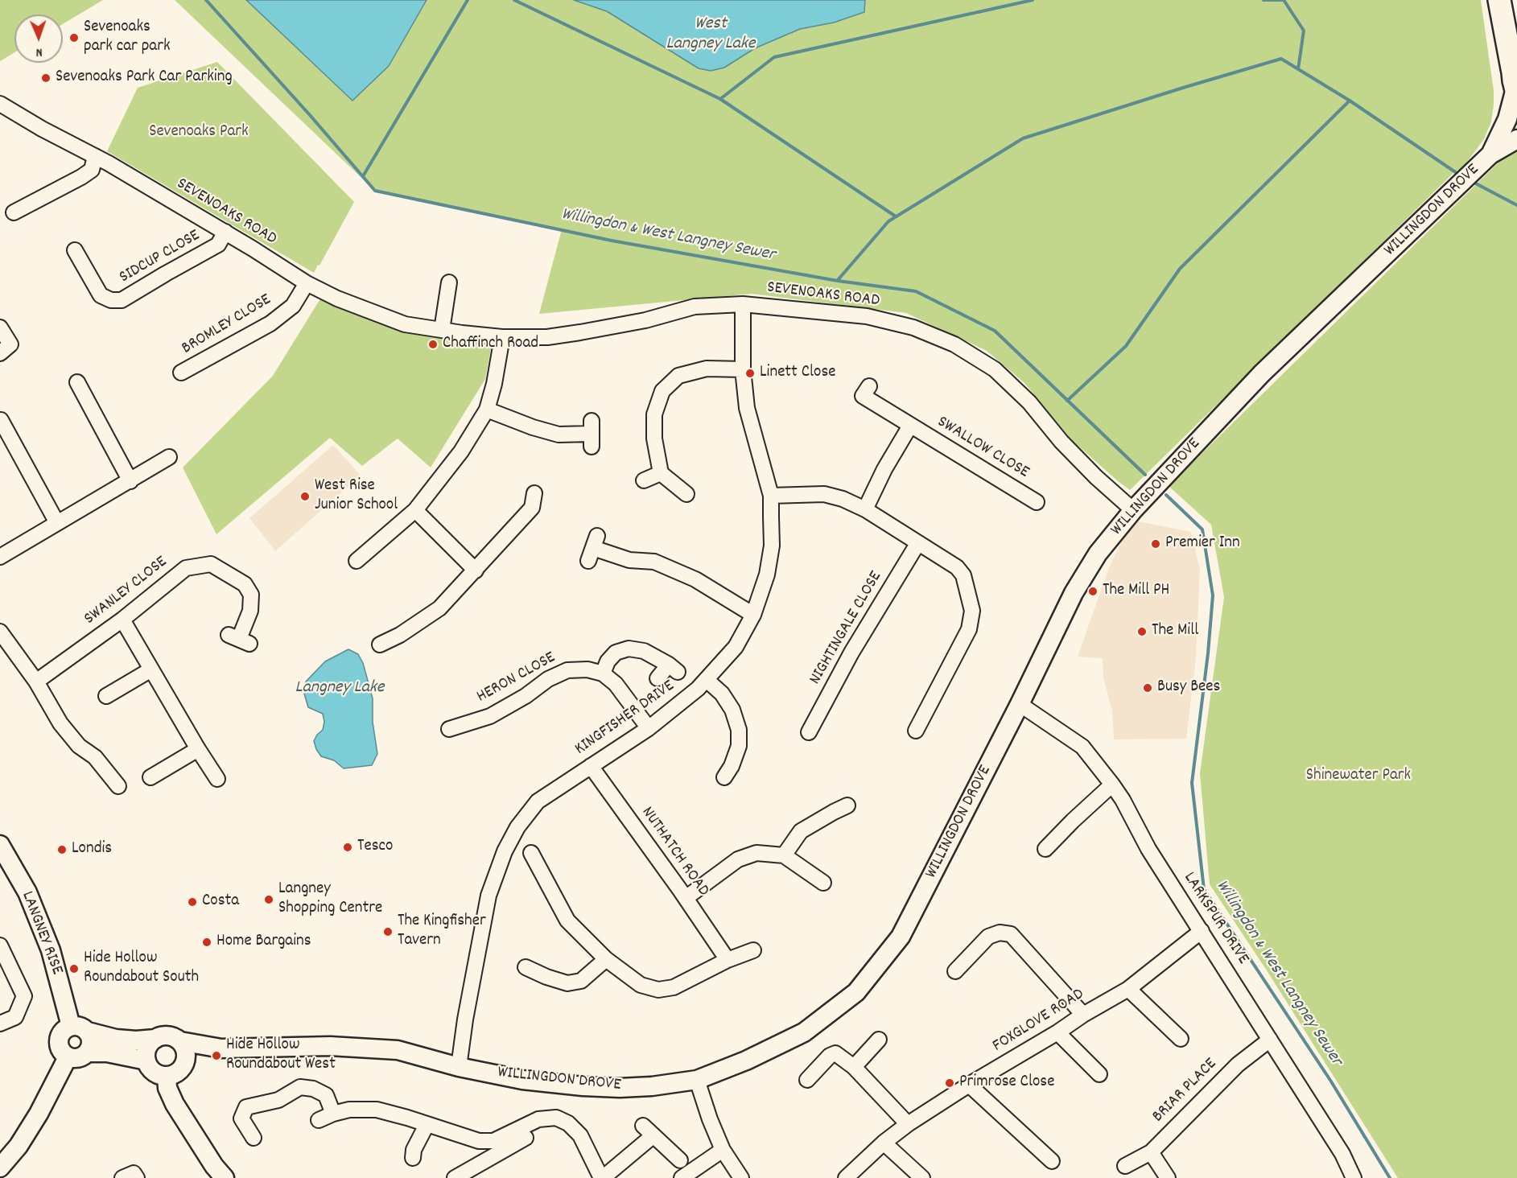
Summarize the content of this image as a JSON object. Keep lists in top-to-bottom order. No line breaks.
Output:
{"streets":{"main road":["WILLINGDON DROVE","LANGNEY RISE"],"street":["SEVENOAKS ROAD","SIDCUP CLOSE","BROMLEY CLOSE","SWALLOW CLOSE","SWANLEY CLOSE","NIGHTINGALE CLOSE","HERON CLOSE","KINGFISHER DRIVE","NUTHATCH ROAD","LARKSPUR DRIVE","FOXGLOVE ROAD","BRIAR PLACE"]},"crossings":[["WILLINGDON DROVE","SEVENOAKS ROAD"],["WILLINGDON DROVE","KINGFISHER DRIVE"],["WILLINGDON DROVE","LARKSPUR DRIVE"],["SEVENOAKS ROAD","SIDCUP CLOSE"],["SEVENOAKS ROAD","BROMLEY CLOSE"],["SEVENOAKS ROAD","KINGFISHER DRIVE"],["KINGFISHER DRIVE","NUTHATCH ROAD"],["LARKSPUR DRIVE","FOXGLOVE ROAD"],["LARKSPUR DRIVE","BRIAR PLACE"]],"water":["West Langney Lake","Willingdon & West Langney Sewer","Langney Lake"],"parks":["Sevenoaks Park","Shinewater Park"],"places":["Sevenoaks park car park","Sevenoaks Park Car Parking","Chaffinch Road","Linett Close","West Rise Junior School","Premier Inn","The Mill PH","The Mill","Busy Bees","Tesco","Londis","Langney Shopping Centre","Costa","The Kingfisher Tavern","Home Bargains","Hide Hollow Roundabout South","Hide Hollow Roundabout West","Primrose Close"],"north":"bottom"}
